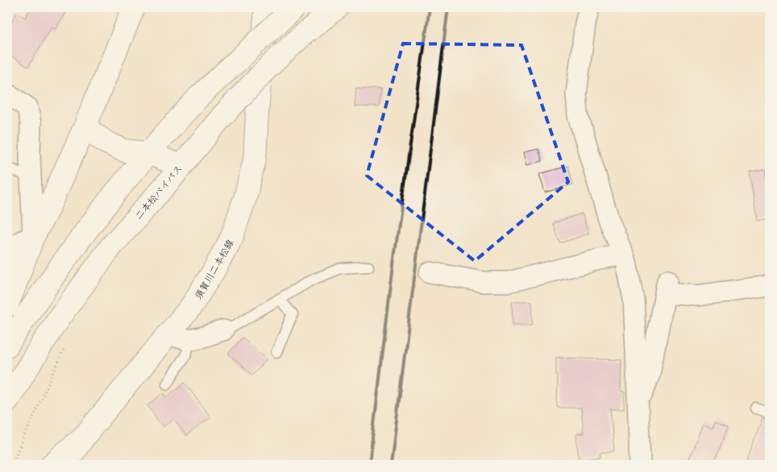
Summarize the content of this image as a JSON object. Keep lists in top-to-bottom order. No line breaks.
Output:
{"streets":{"main road":["二本松バイパス","須賀川二本松線"]}}
